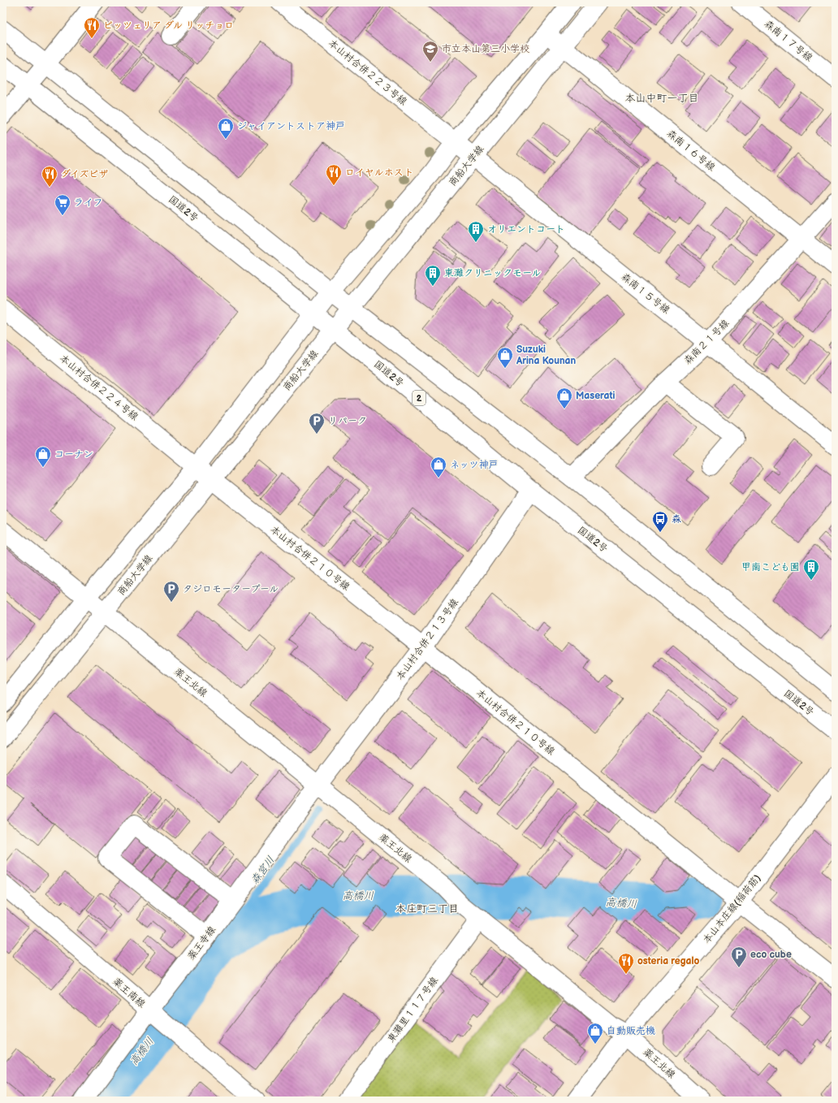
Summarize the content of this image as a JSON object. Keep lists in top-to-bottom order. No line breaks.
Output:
{"streets":{"main road":["森南１７号線","本山村合併２２３号線","森南１６号線","商船大学線","国道2号","森南１５号線","森南２１号線","本山村合併２２４号線","2","本山村合併２１０号線","本山村合併２１３号線","薬王北線","本山本庄線(稲荷筋)","薬王寺線","薬王南線","東灘里１１７号線"]},"crossings":[["本山村合併２２３号線","森南１５号線"],["森南１６号線","商船大学線"],["森南１６号線","森南２１号線"],["商船大学線","国道2号"],["商船大学線","森南１５号線"],["商船大学線","本山村合併２１０号線"],["商船大学線","薬王北線"],["国道2号","本山村合併２１３号線"],["森南１５号線","森南２１号線"],["本山村合併２２４号線","本山村合併２１０号線"],["本山村合併２１０号線","本山村合併２１３号線"],["本山村合併２１０号線","本山本庄線(稲荷筋)"],["本山村合併２１３号線","薬王北線"],["本山村合併２１３号線","薬王寺線"],["薬王北線","本山本庄線(稲荷筋)"],["薬王北線","薬王寺線"],["薬王北線","東灘里１１７号線"],["薬王寺線","薬王南線"]],"districts":["本山中町一丁目","本庄町三丁目"],"water":["森宮川","高橋川"],"places":{"restaurant":["ピッツェリア ダル リッチョロ","ロイヤルホスト","ダイズピザ","osteria regalo"],"school or university":["市立本山第三小学校"],"shop":["ジャイアントストア神戸","Suzuki Arina Kounan","Maserati","コーナン","ネッツ神戸","自動販売機"],"supermarket":["ライフ"],"building":["オリエントコート","東灘クリニックモール","甲南こども園"],"parking":["リパーク","タジロモータープール","eco cube"],"bus stop":["森"]}}
